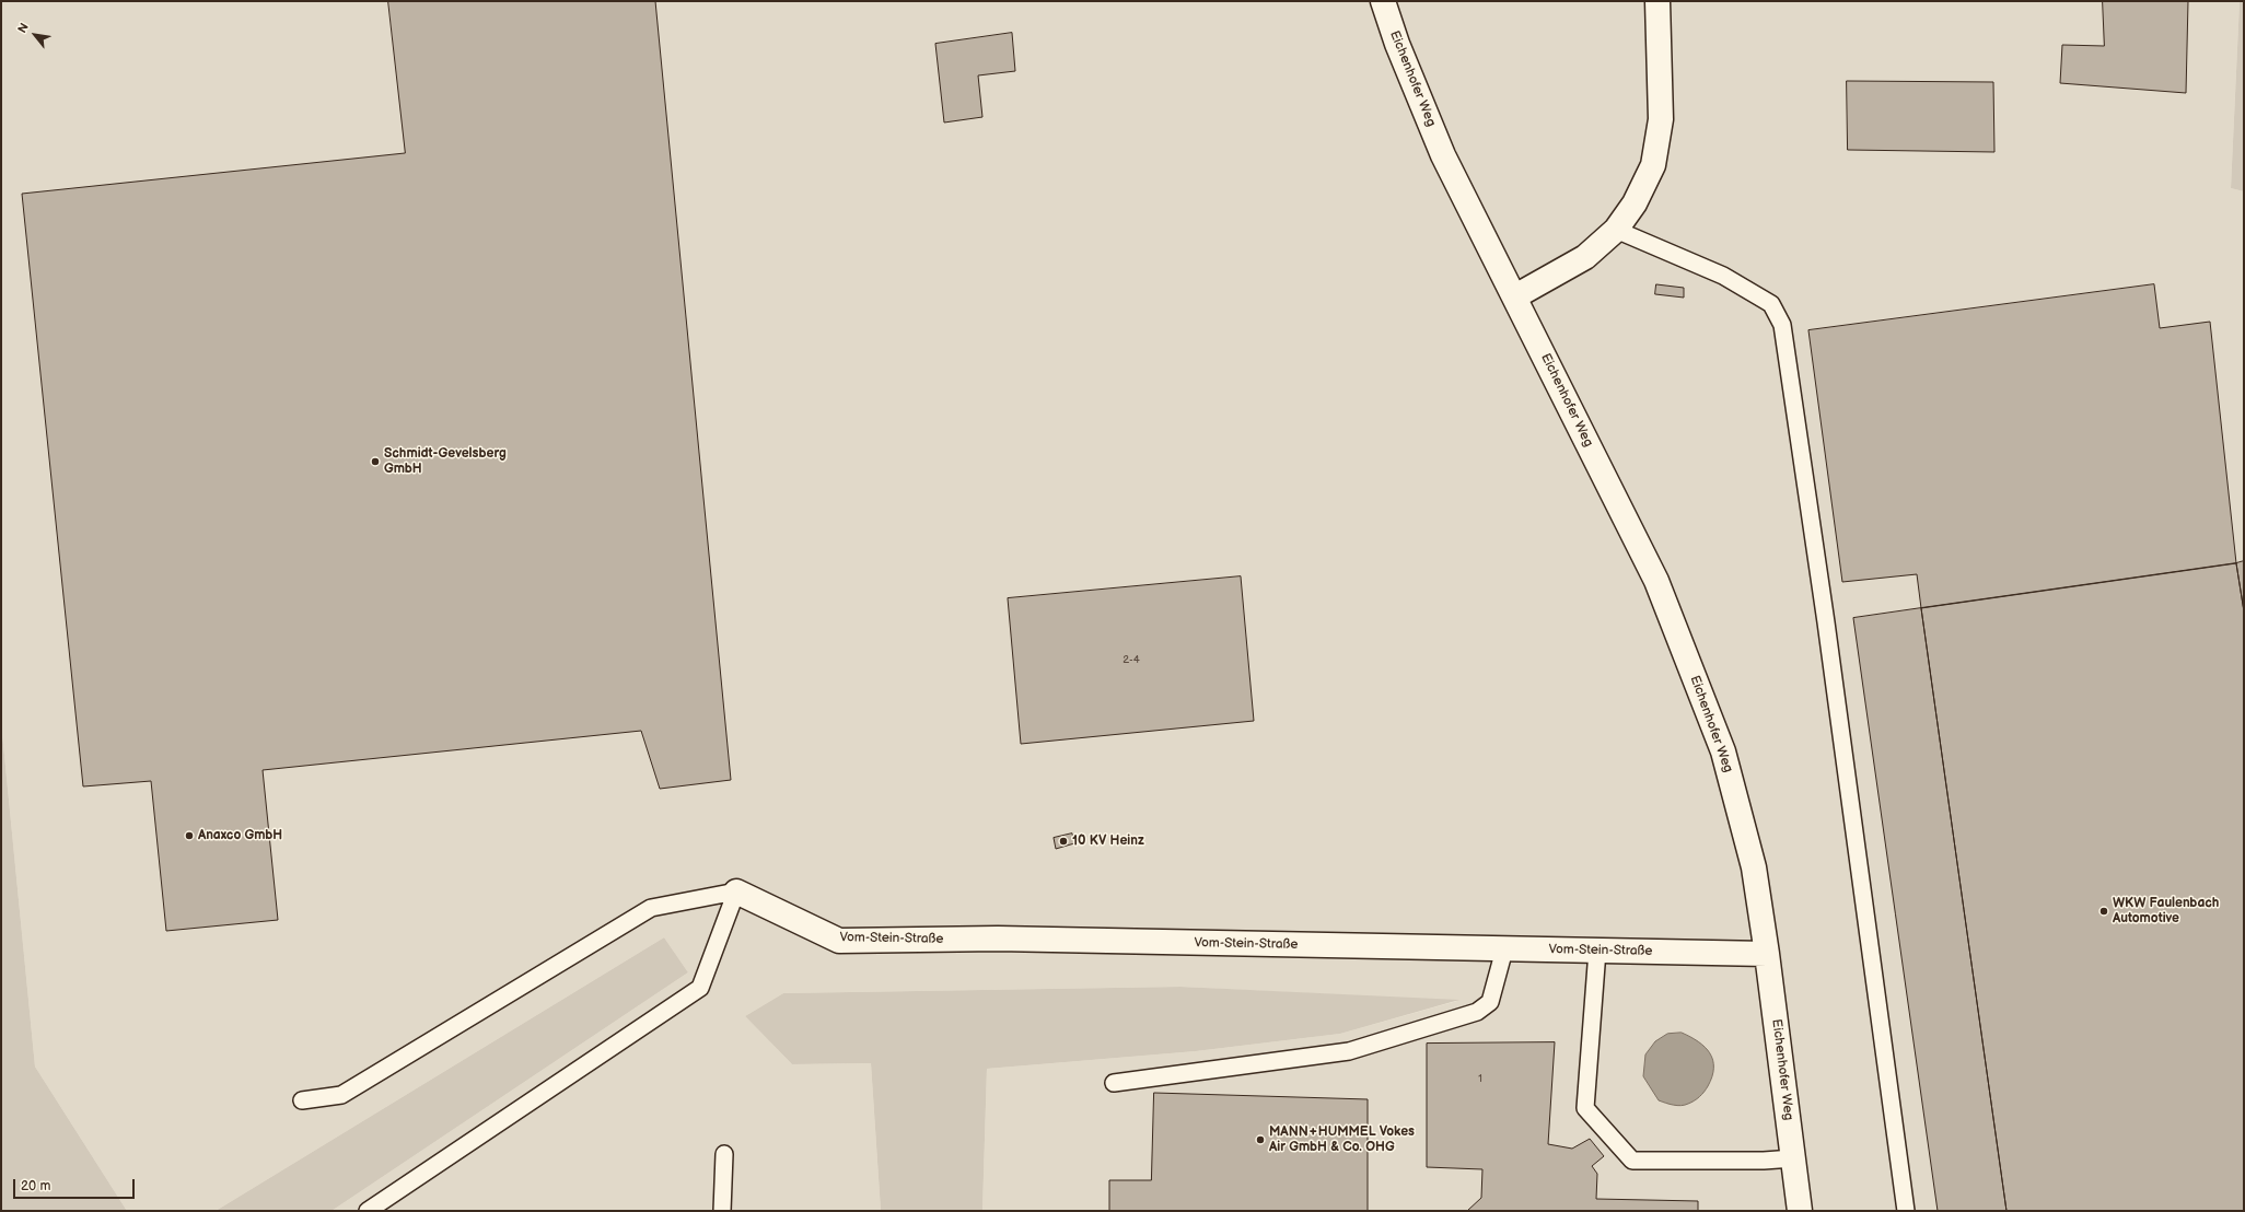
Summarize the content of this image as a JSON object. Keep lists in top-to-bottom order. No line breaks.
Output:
{"streets":{"street":["Eichenhofer Weg","Vom-Stein-Straße"]},"crossings":[["Eichenhofer Weg","Vom-Stein-Straße"]],"places":["Schmidt-Gevelsberg GmbH","Anaxco GmbH","10 KV Heinz","WKW Faulenbach Automotive","MANN+HUMMEL Vokes Air GmbH & Co. OHG"],"house_numbers":["2-4","1"],"scale_bar":"20 m","north":"top left"}
